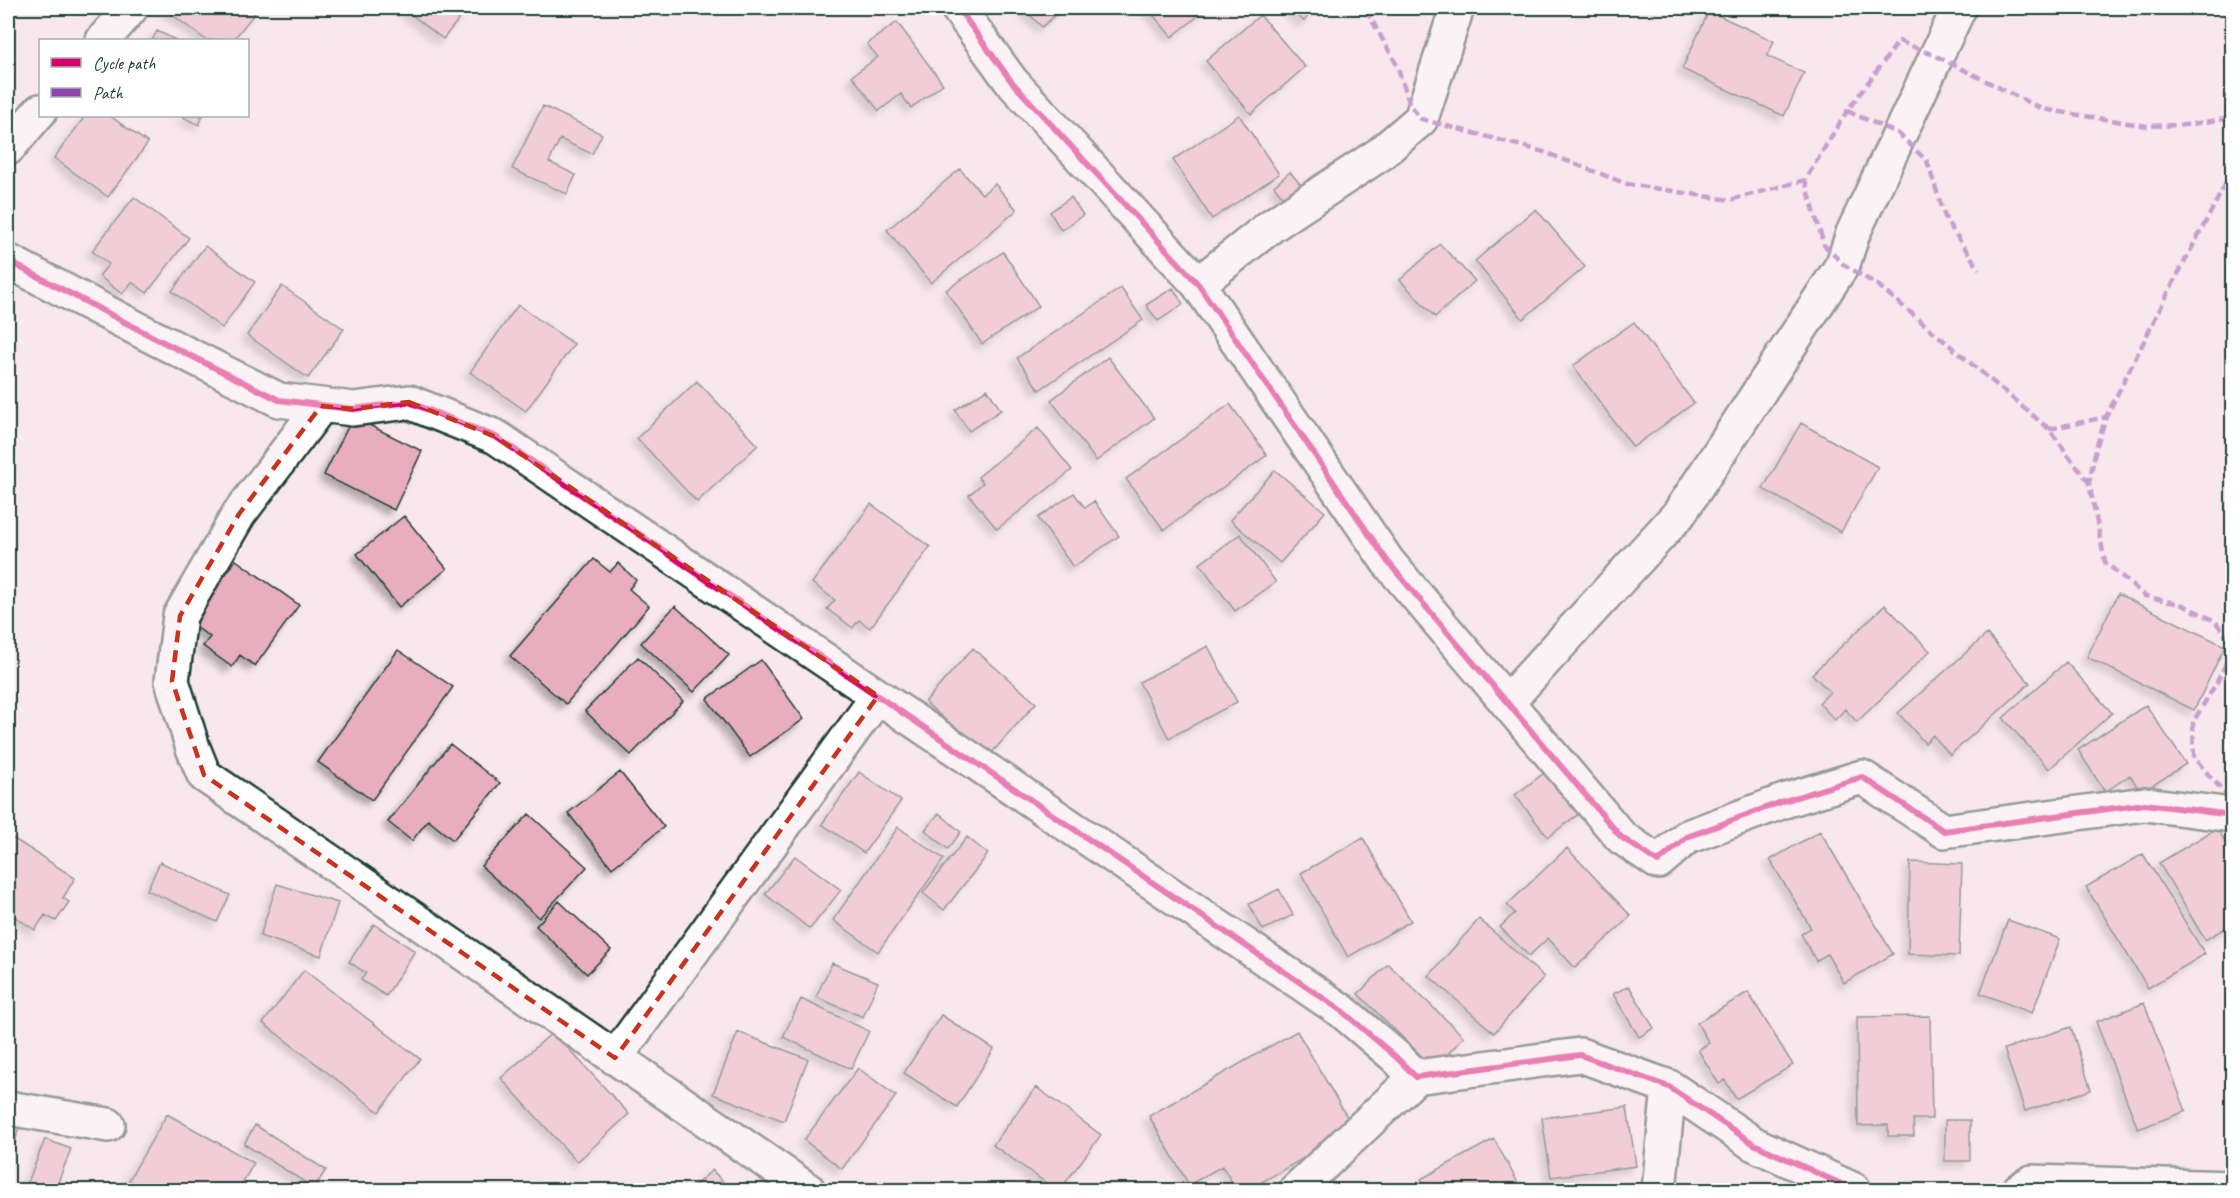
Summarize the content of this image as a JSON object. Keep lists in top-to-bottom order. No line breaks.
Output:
{"legend":["Cycle path","Path"]}
